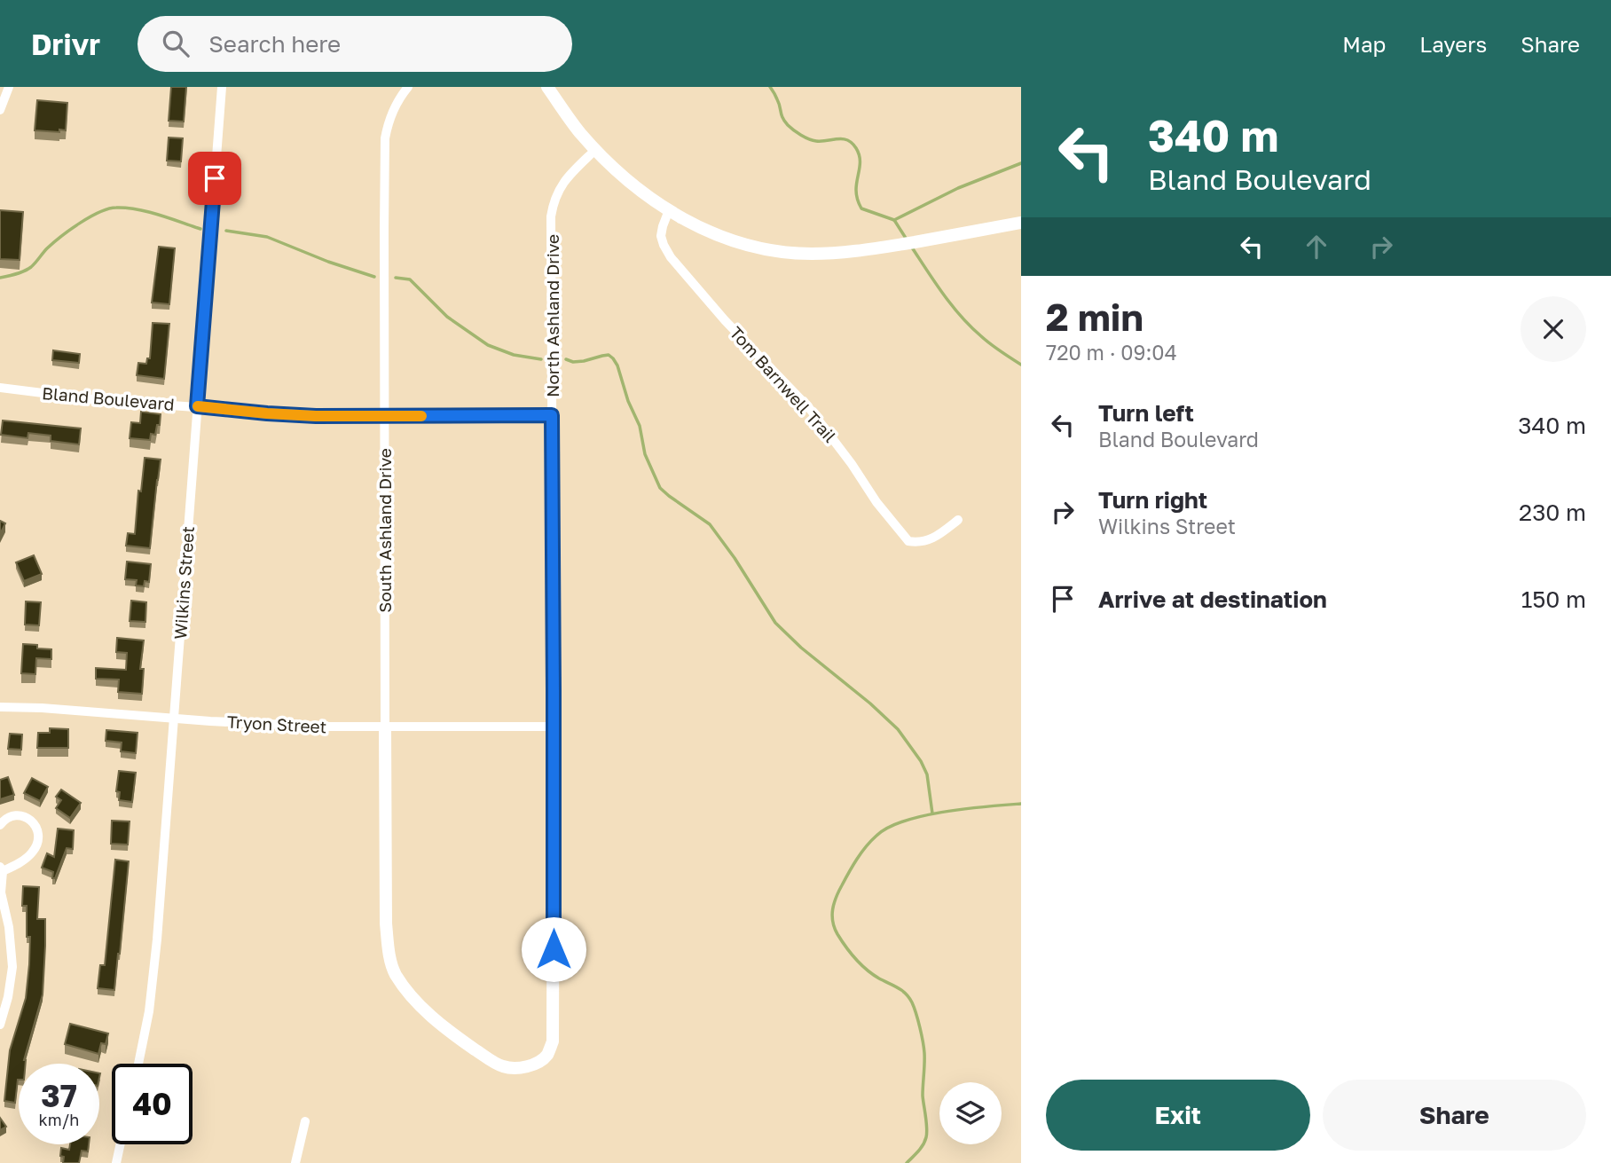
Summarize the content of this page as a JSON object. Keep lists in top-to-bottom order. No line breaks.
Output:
{"streets":{"street":["North Ashland Drive","Tom Barnwell Trail","Bland Boulevard","South Ashland Drive","Wilkins Street","Tryon Street"]},"crossings":[["North Ashland Drive","Bland Boulevard"],["North Ashland Drive","South Ashland Drive"],["North Ashland Drive","Tryon Street"],["Bland Boulevard","South Ashland Drive"],["Bland Boulevard","Wilkins Street"],["South Ashland Drive","Tryon Street"],["Wilkins Street","Tryon Street"]],"page":{"header":"Drivr","search":"Search here","nav":["Map","Layers","Share"],"turn":["340 m","Bland Boulevard"],"heading":["2 min","720 m · 09:04"],"list":[{"name":"Turn left","note":"Bland Boulevard","value":"340 m"},{"name":"Turn right","note":"Wilkins Street","value":"230 m"},{"name":"Arrive at destination","value":"150 m"}],"speed":"37 km/h","limit":"40","buttons":["Exit","Share"]}}
